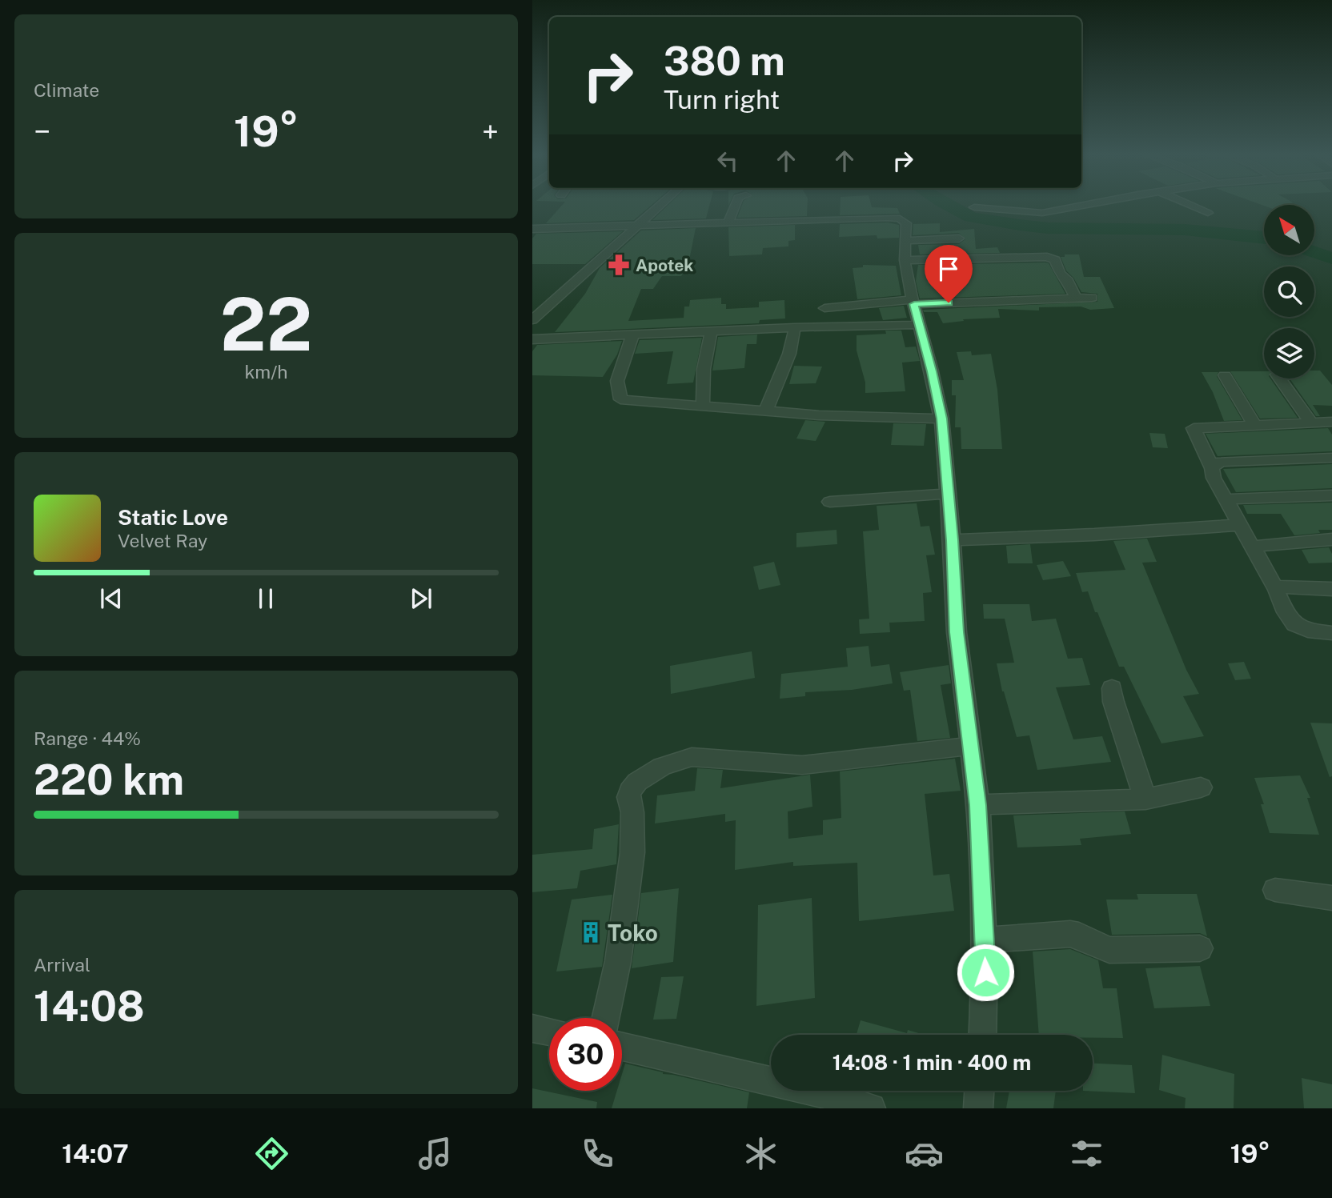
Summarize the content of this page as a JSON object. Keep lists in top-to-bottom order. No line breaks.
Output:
{"places":{"pharmacy":["Apotek"],"building":["Toko"]},"north":"top left","page":{"tile":["Climate",["22","km/h"],["Range · 44%","220 km"],["Arrival","14:08"]],"turn":["380 m","Turn right"],"heat":["−","19°","+"],"song":["Static Love","Velvet Ray"],"limit":"30","trip":"14:08 · 1 min · 400 m","tabs":["14:07","19°"]}}
